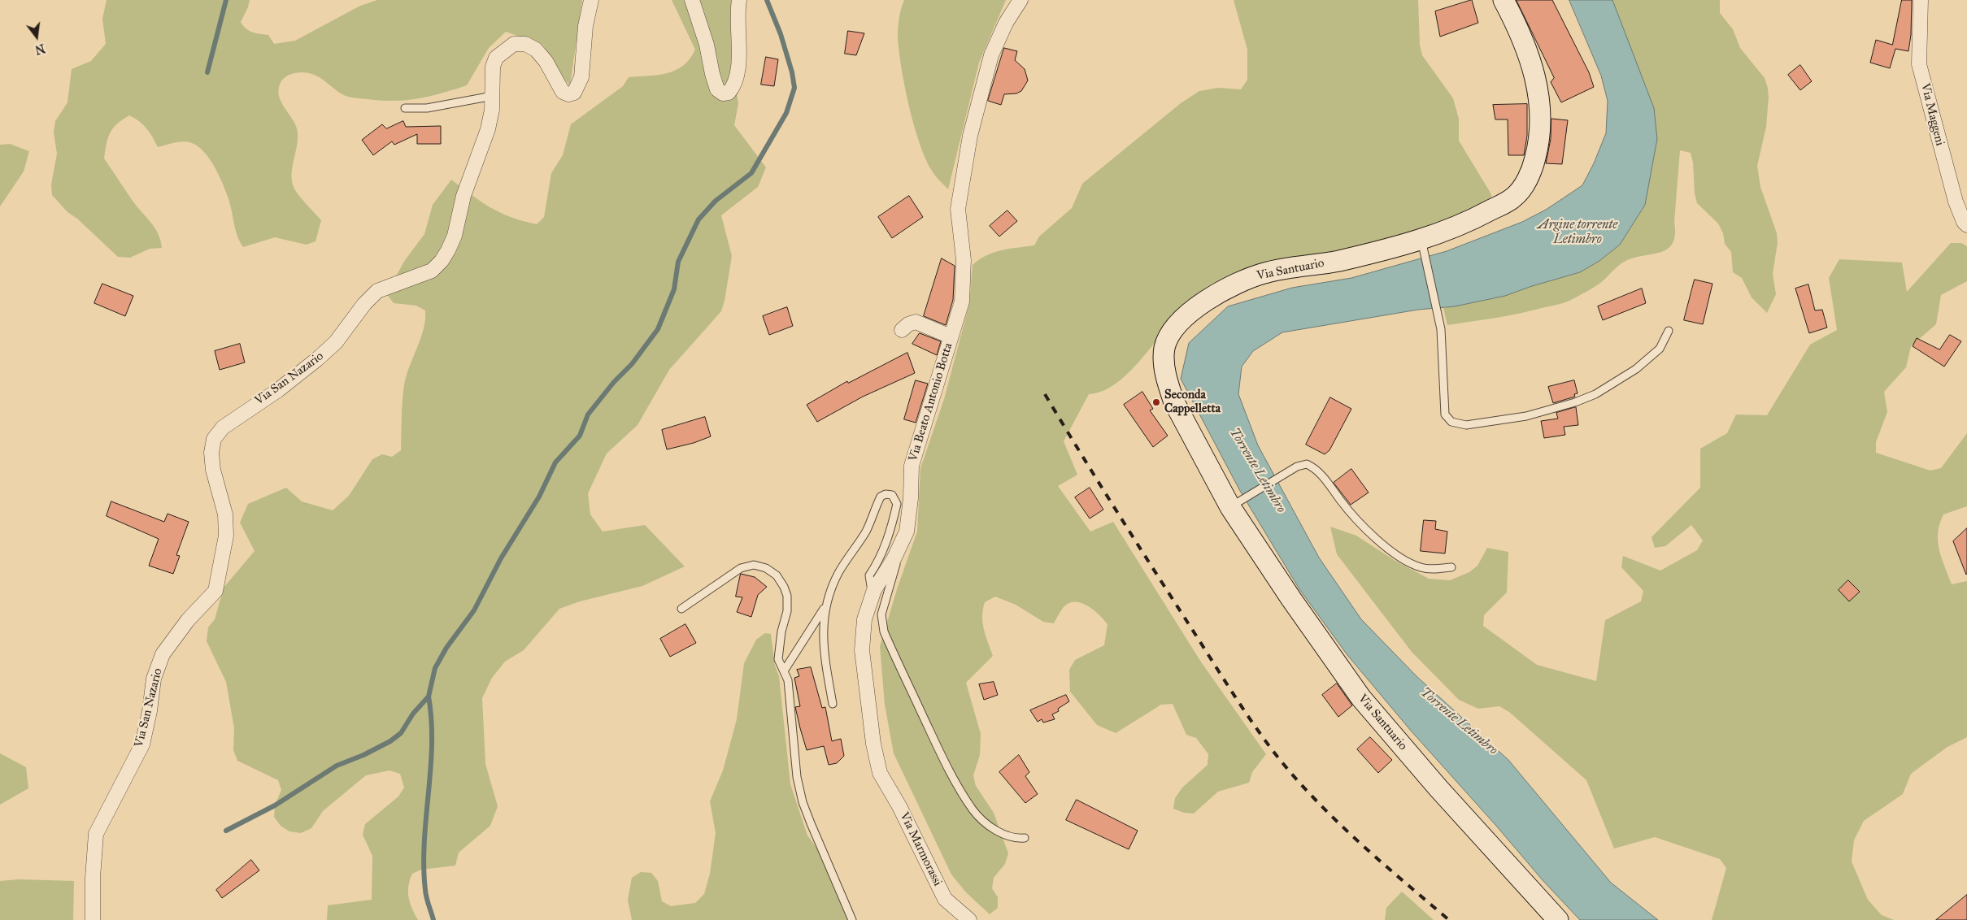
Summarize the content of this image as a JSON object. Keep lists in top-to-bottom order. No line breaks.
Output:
{"streets":{"main road":["Via Santuario"],"street":["Via Maggeni","Via San Nazario","Via Beato Antonio Botta","Via Marmorassi"]},"crossings":[["Via Beato Antonio Botta","Via Marmorassi"]],"water":["Argine torrente Letimbro","Torrente Letimbro"],"places":["Seconda Cappelletta"],"north":"bottom"}
